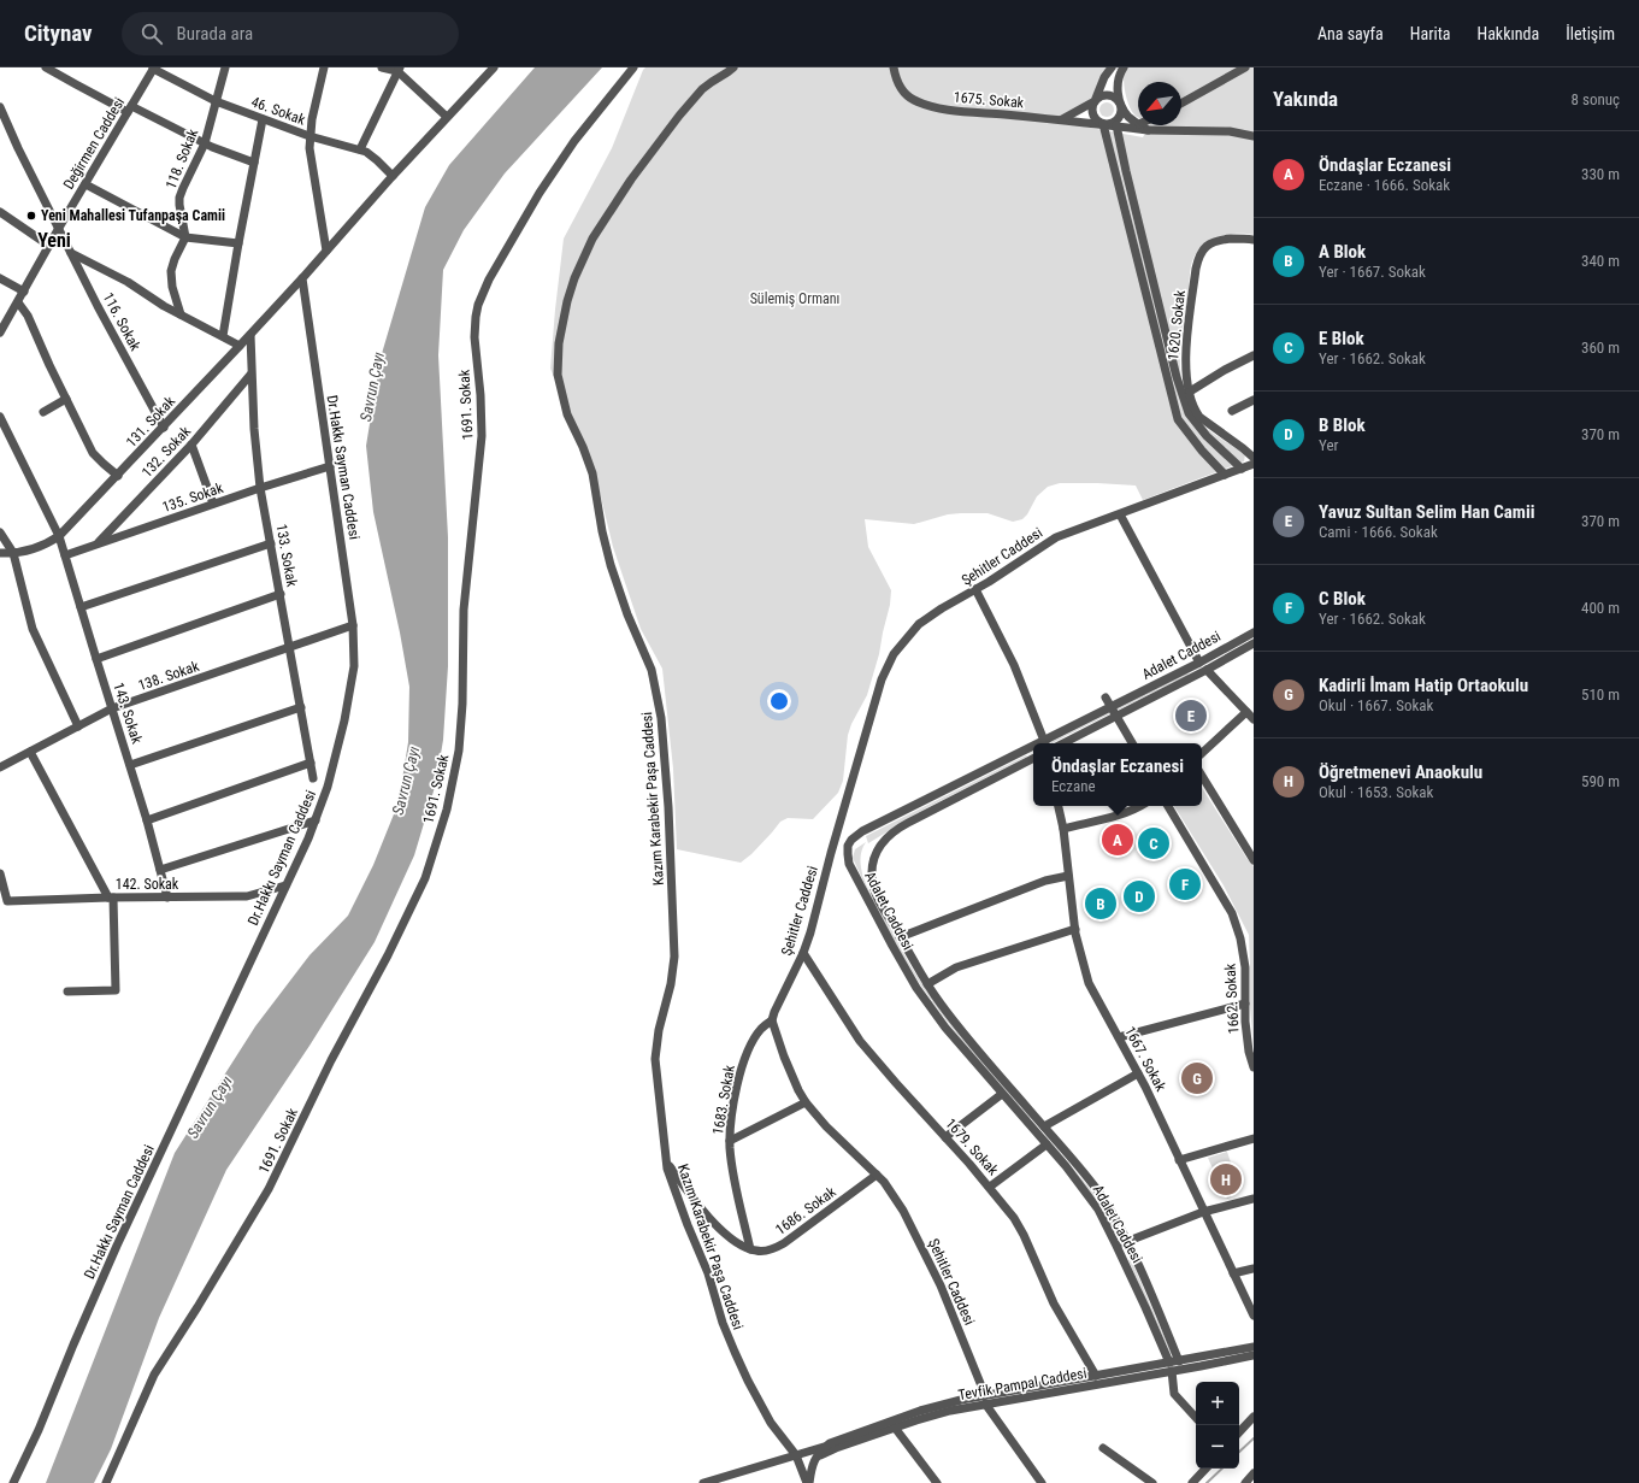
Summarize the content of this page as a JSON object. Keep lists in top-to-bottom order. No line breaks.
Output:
{"streets":{"street":["1675. Sokak","46. Sokak","Değirmen Caddesi","118. Sokak","116. Sokak","1620. Sokak","1691. Sokak","131. Sokak","132. Sokak","Dr.Hakkı Sayman Caddesi","135. Sokak","133. Sokak","Şehitler Caddesi","Adalet Caddesi","138. Sokak","143. Sokak","Kazım Karabekir Paşa Caddesi","142. Sokak","1662. Sokak","1667. Sokak","1683. Sokak","1679. Sokak","1686. Sokak","Tevfik Pampal Caddesi"]},"crossings":[["46. Sokak","Değirmen Caddesi"],["46. Sokak","118. Sokak"],["Değirmen Caddesi","116. Sokak"],["116. Sokak","131. Sokak"],["131. Sokak","Dr.Hakkı Sayman Caddesi"],["131. Sokak","133. Sokak"],["131. Sokak","143. Sokak"],["132. Sokak","135. Sokak"],["132. Sokak","133. Sokak"],["Dr.Hakkı Sayman Caddesi","135. Sokak"],["Dr.Hakkı Sayman Caddesi","138. Sokak"],["Dr.Hakkı Sayman Caddesi","142. Sokak"],["135. Sokak","133. Sokak"],["135. Sokak","143. Sokak"],["133. Sokak","138. Sokak"],["Şehitler Caddesi","1683. Sokak"],["Şehitler Caddesi","1679. Sokak"],["Şehitler Caddesi","1686. Sokak"],["Şehitler Caddesi","Tevfik Pampal Caddesi"],["Adalet Caddesi","Tevfik Pampal Caddesi"],["138. Sokak","143. Sokak"],["143. Sokak","142. Sokak"],["Kazım Karabekir Paşa Caddesi","Tevfik Pampal Caddesi"],["1683. Sokak","1686. Sokak"],["1679. Sokak","Tevfik Pampal Caddesi"]],"districts":["Yeni"],"water":["Savrun Çayı"],"parks":["Sülemiş Ormanı"],"places":["Yeni Mahallesi Tufanpaşa Camii"],"north":"bottom left","page":{"header":"Citynav","search":"Burada ara","nav":["Ana sayfa","Harita","Hakkında","İletişim"],"heading":["Yakında","8 sonuç"],"list":[{"mark":"A","name":"Öndaşlar Eczanesi","note":"Eczane · 1666. Sokak","value":"330 m"},{"mark":"B","name":"A Blok","note":"Yer · 1667. Sokak","value":"340 m"},{"mark":"C","name":"E Blok","note":"Yer · 1662. Sokak","value":"360 m"},{"mark":"D","name":"B Blok","note":"Yer","value":"370 m"},{"mark":"E","name":"Yavuz Sultan Selim Han Camii","note":"Cami · 1666. Sokak","value":"370 m"},{"mark":"F","name":"C Blok","note":"Yer · 1662. Sokak","value":"400 m"},{"mark":"G","name":"Kadirli İmam Hatip Ortaokulu","note":"Okul · 1667. Sokak","value":"510 m"},{"mark":"H","name":"Öğretmenevi Anaokulu","note":"Okul · 1653. Sokak","value":"590 m"}],"pins":["E","A","C","F","D","B","G","H"],"popup":["Öndaşlar Eczanesi","Eczane"],"map_buttons":["+","−"]}}
